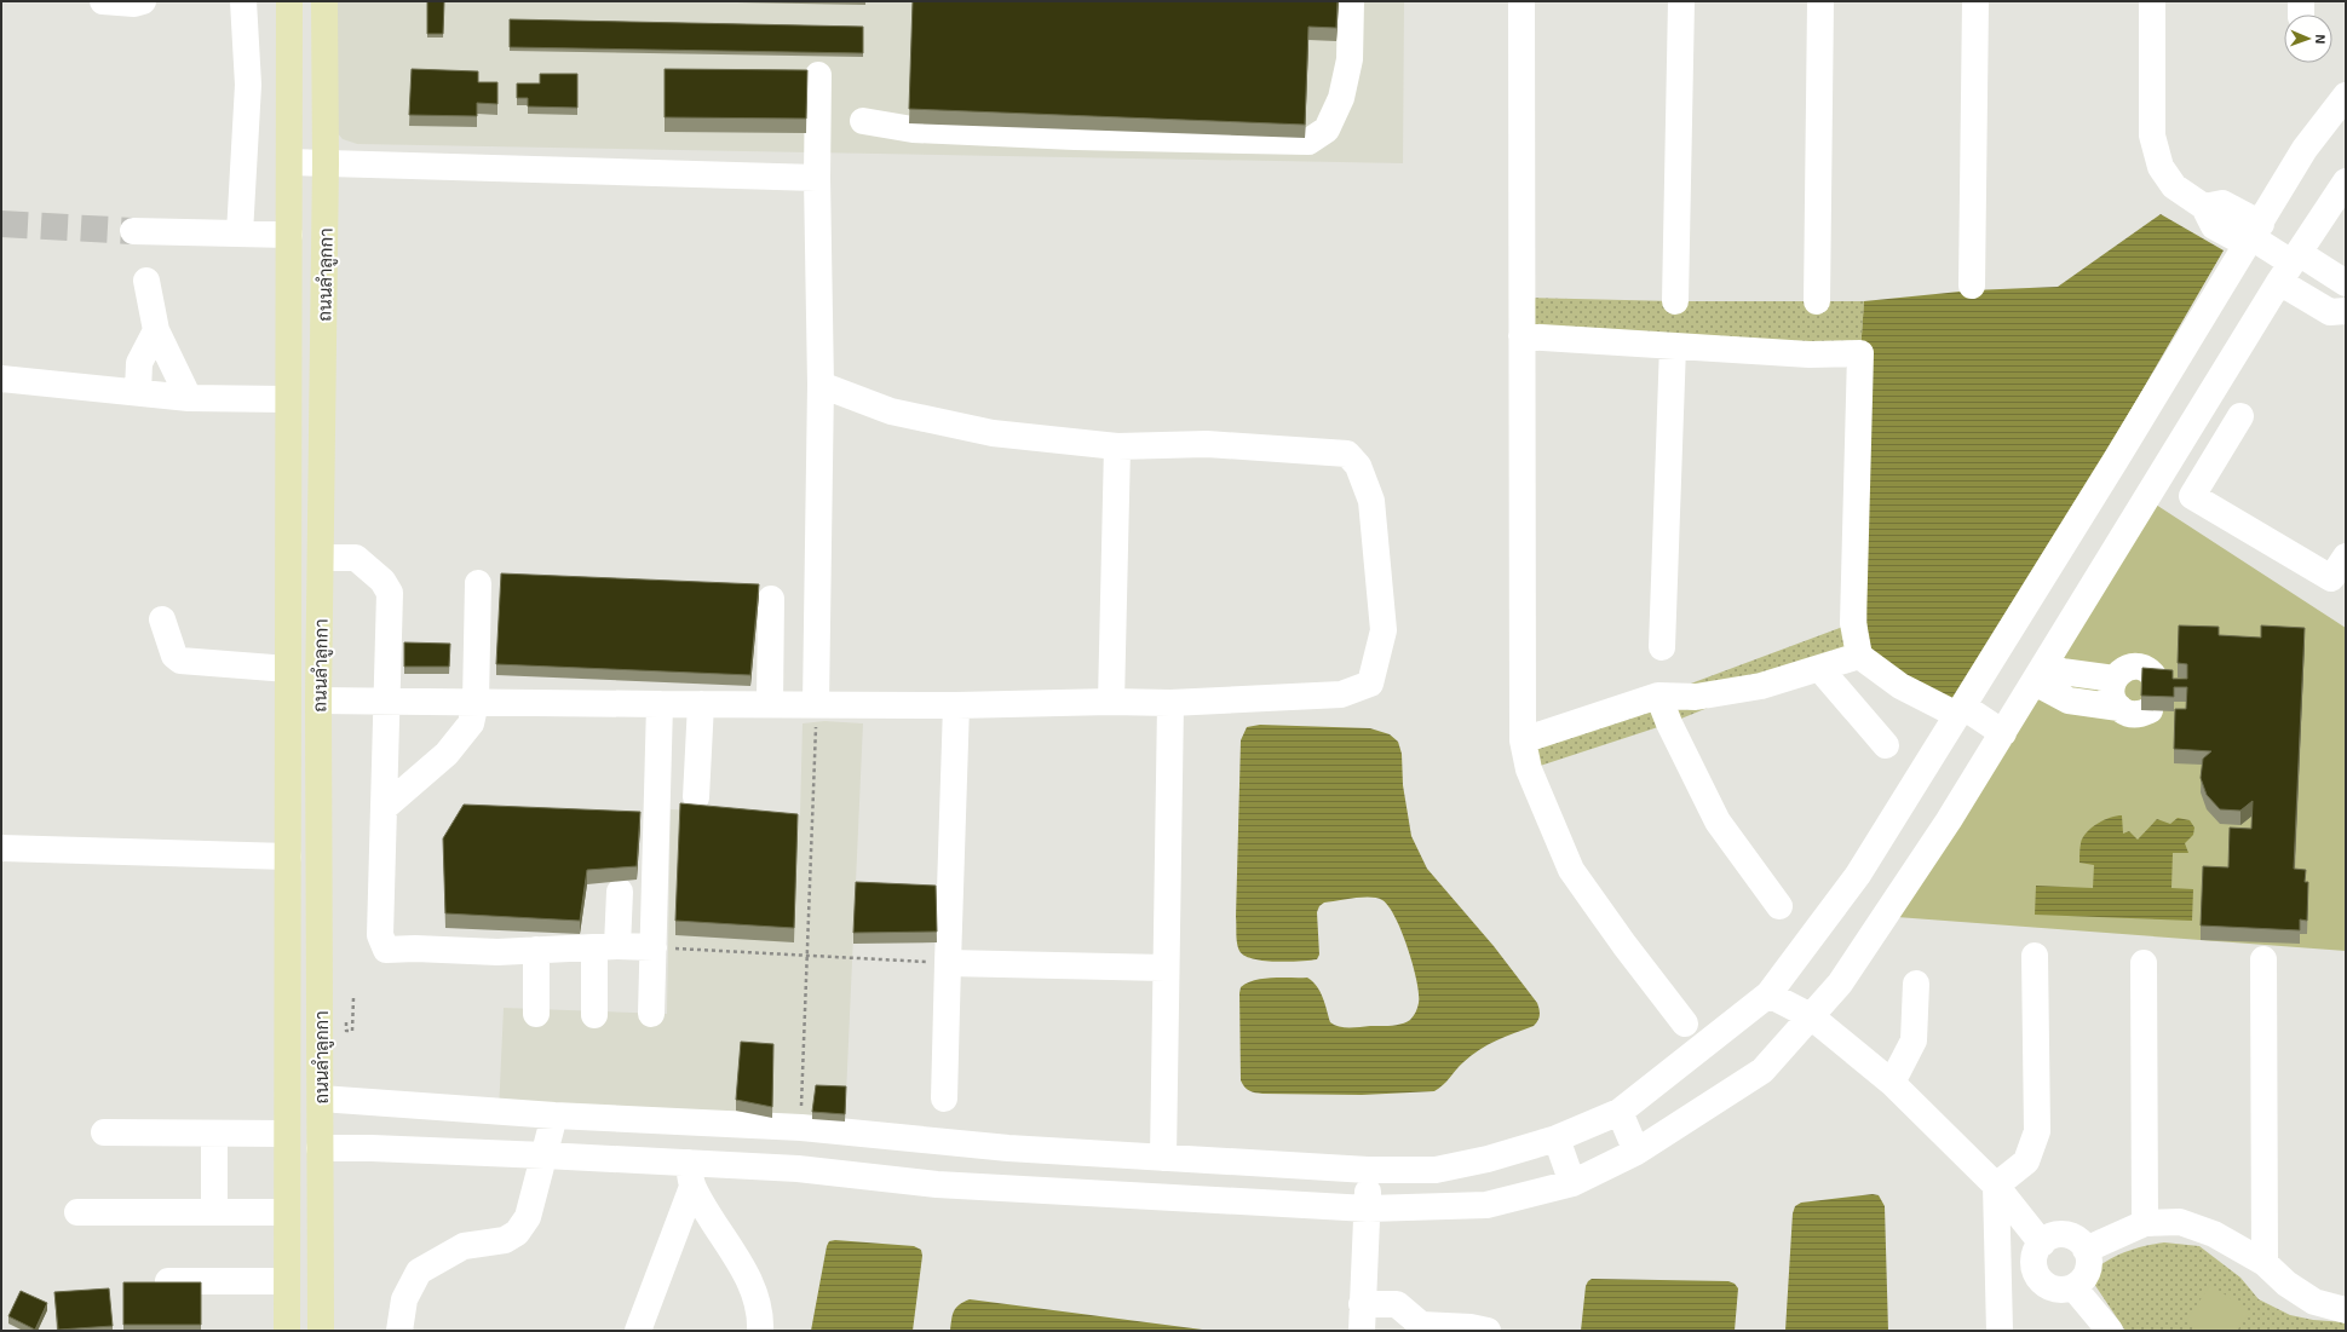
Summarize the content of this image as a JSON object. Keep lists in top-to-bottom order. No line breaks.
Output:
{"streets":{"main road":["ถนนลำลูกกา"]},"north":"right"}
